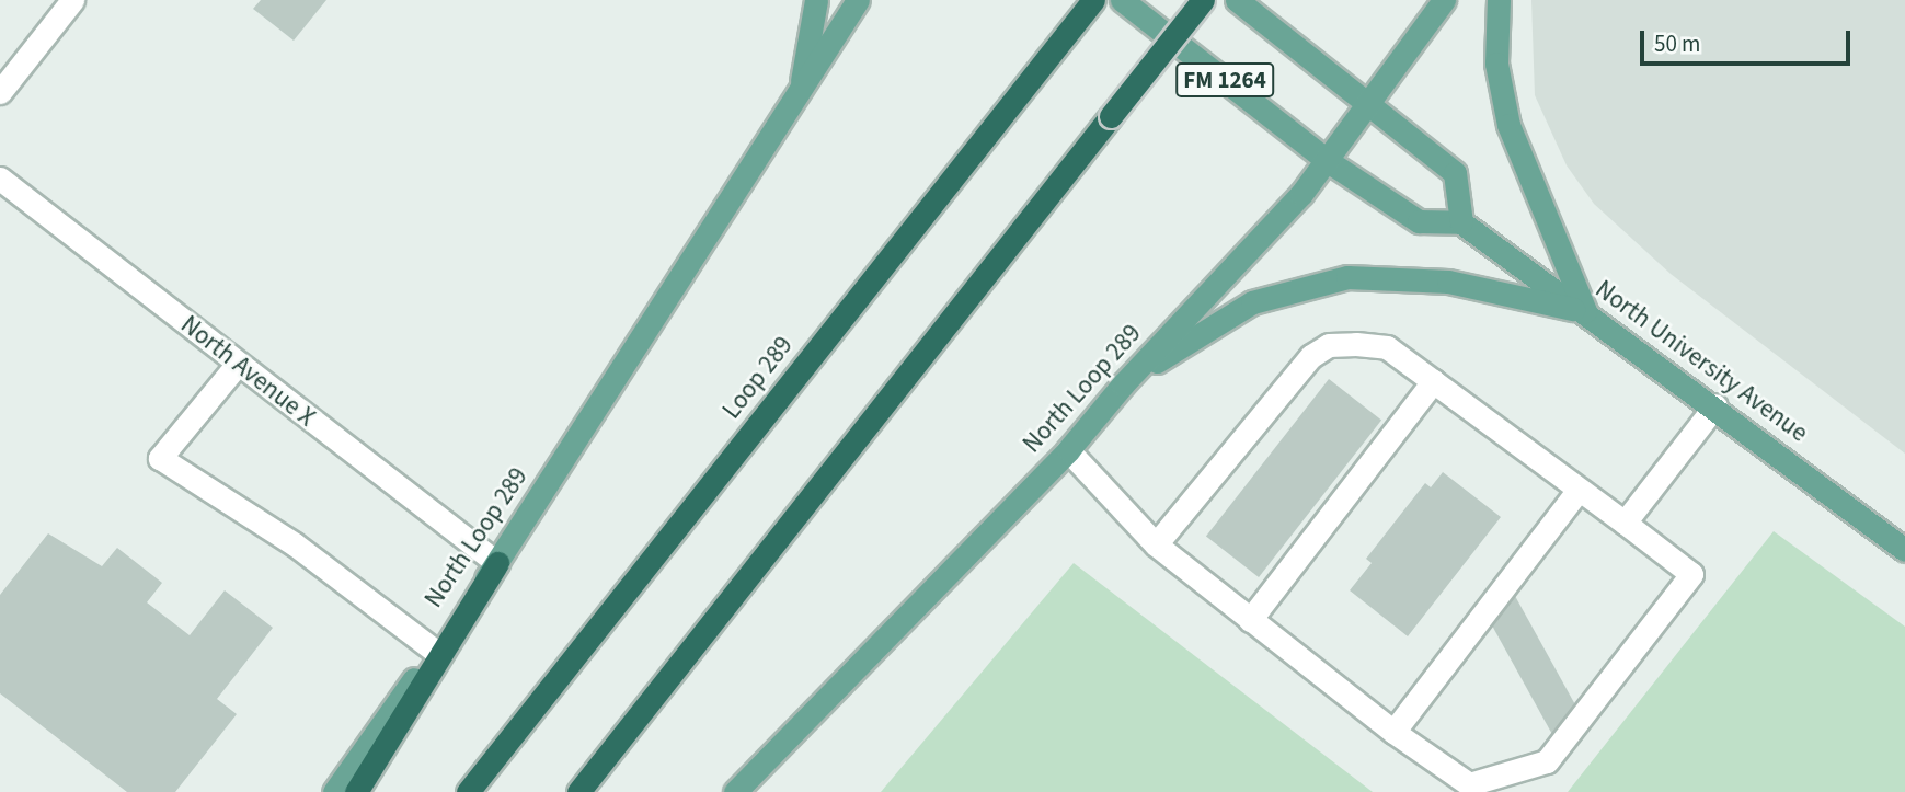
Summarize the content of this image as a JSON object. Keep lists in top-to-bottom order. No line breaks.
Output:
{"streets":{"highway":["Loop 289"],"main road":["FM 1264","North University Avenue","North Loop 289"],"street":["North Avenue X"]},"crossings":[["FM 1264","North University Avenue"],["FM 1264","North Loop 289"],["North Avenue X","North Loop 289"]],"scale_bar":"50 m"}
